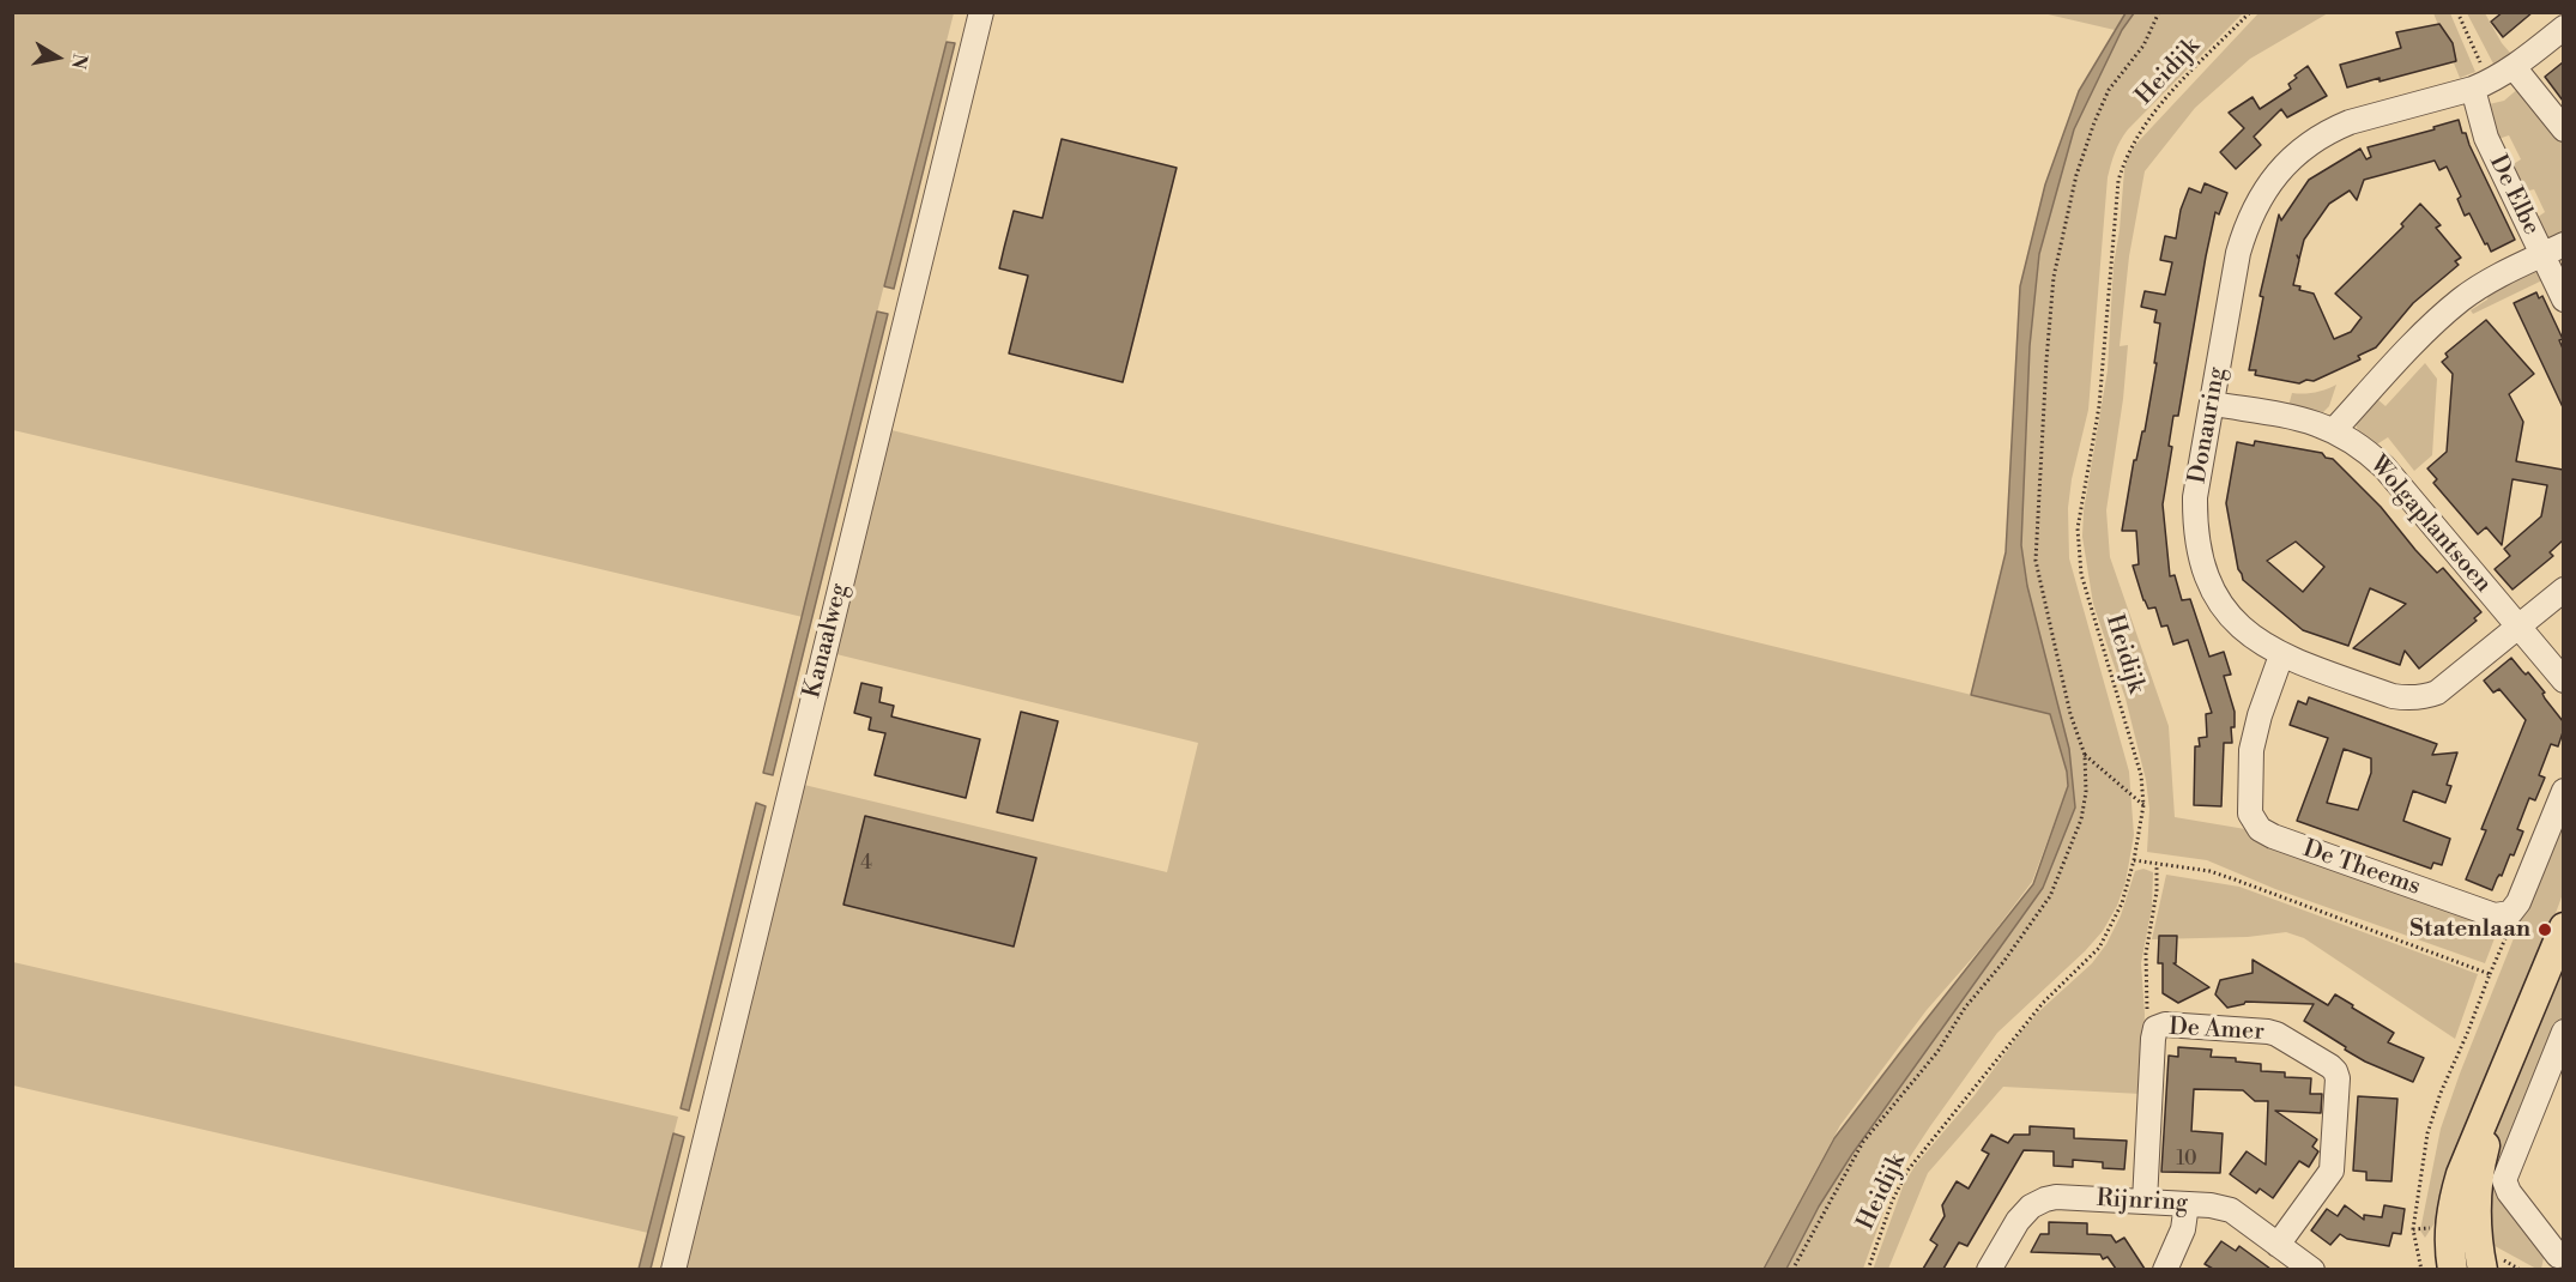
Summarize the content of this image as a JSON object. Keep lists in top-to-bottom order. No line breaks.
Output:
{"streets":{"street":["De Elbe","Donauring","Wolgaplantsoen","Kanaalweg","De Theems","De Amer","Rijnring"],"path":["Heidijk"]},"crossings":[["De Elbe","Donauring"],["Donauring","Wolgaplantsoen"],["Donauring","De Theems"],["De Amer","Rijnring"]],"places":["Statenlaan"],"house_numbers":["4","10"],"north":"right"}
